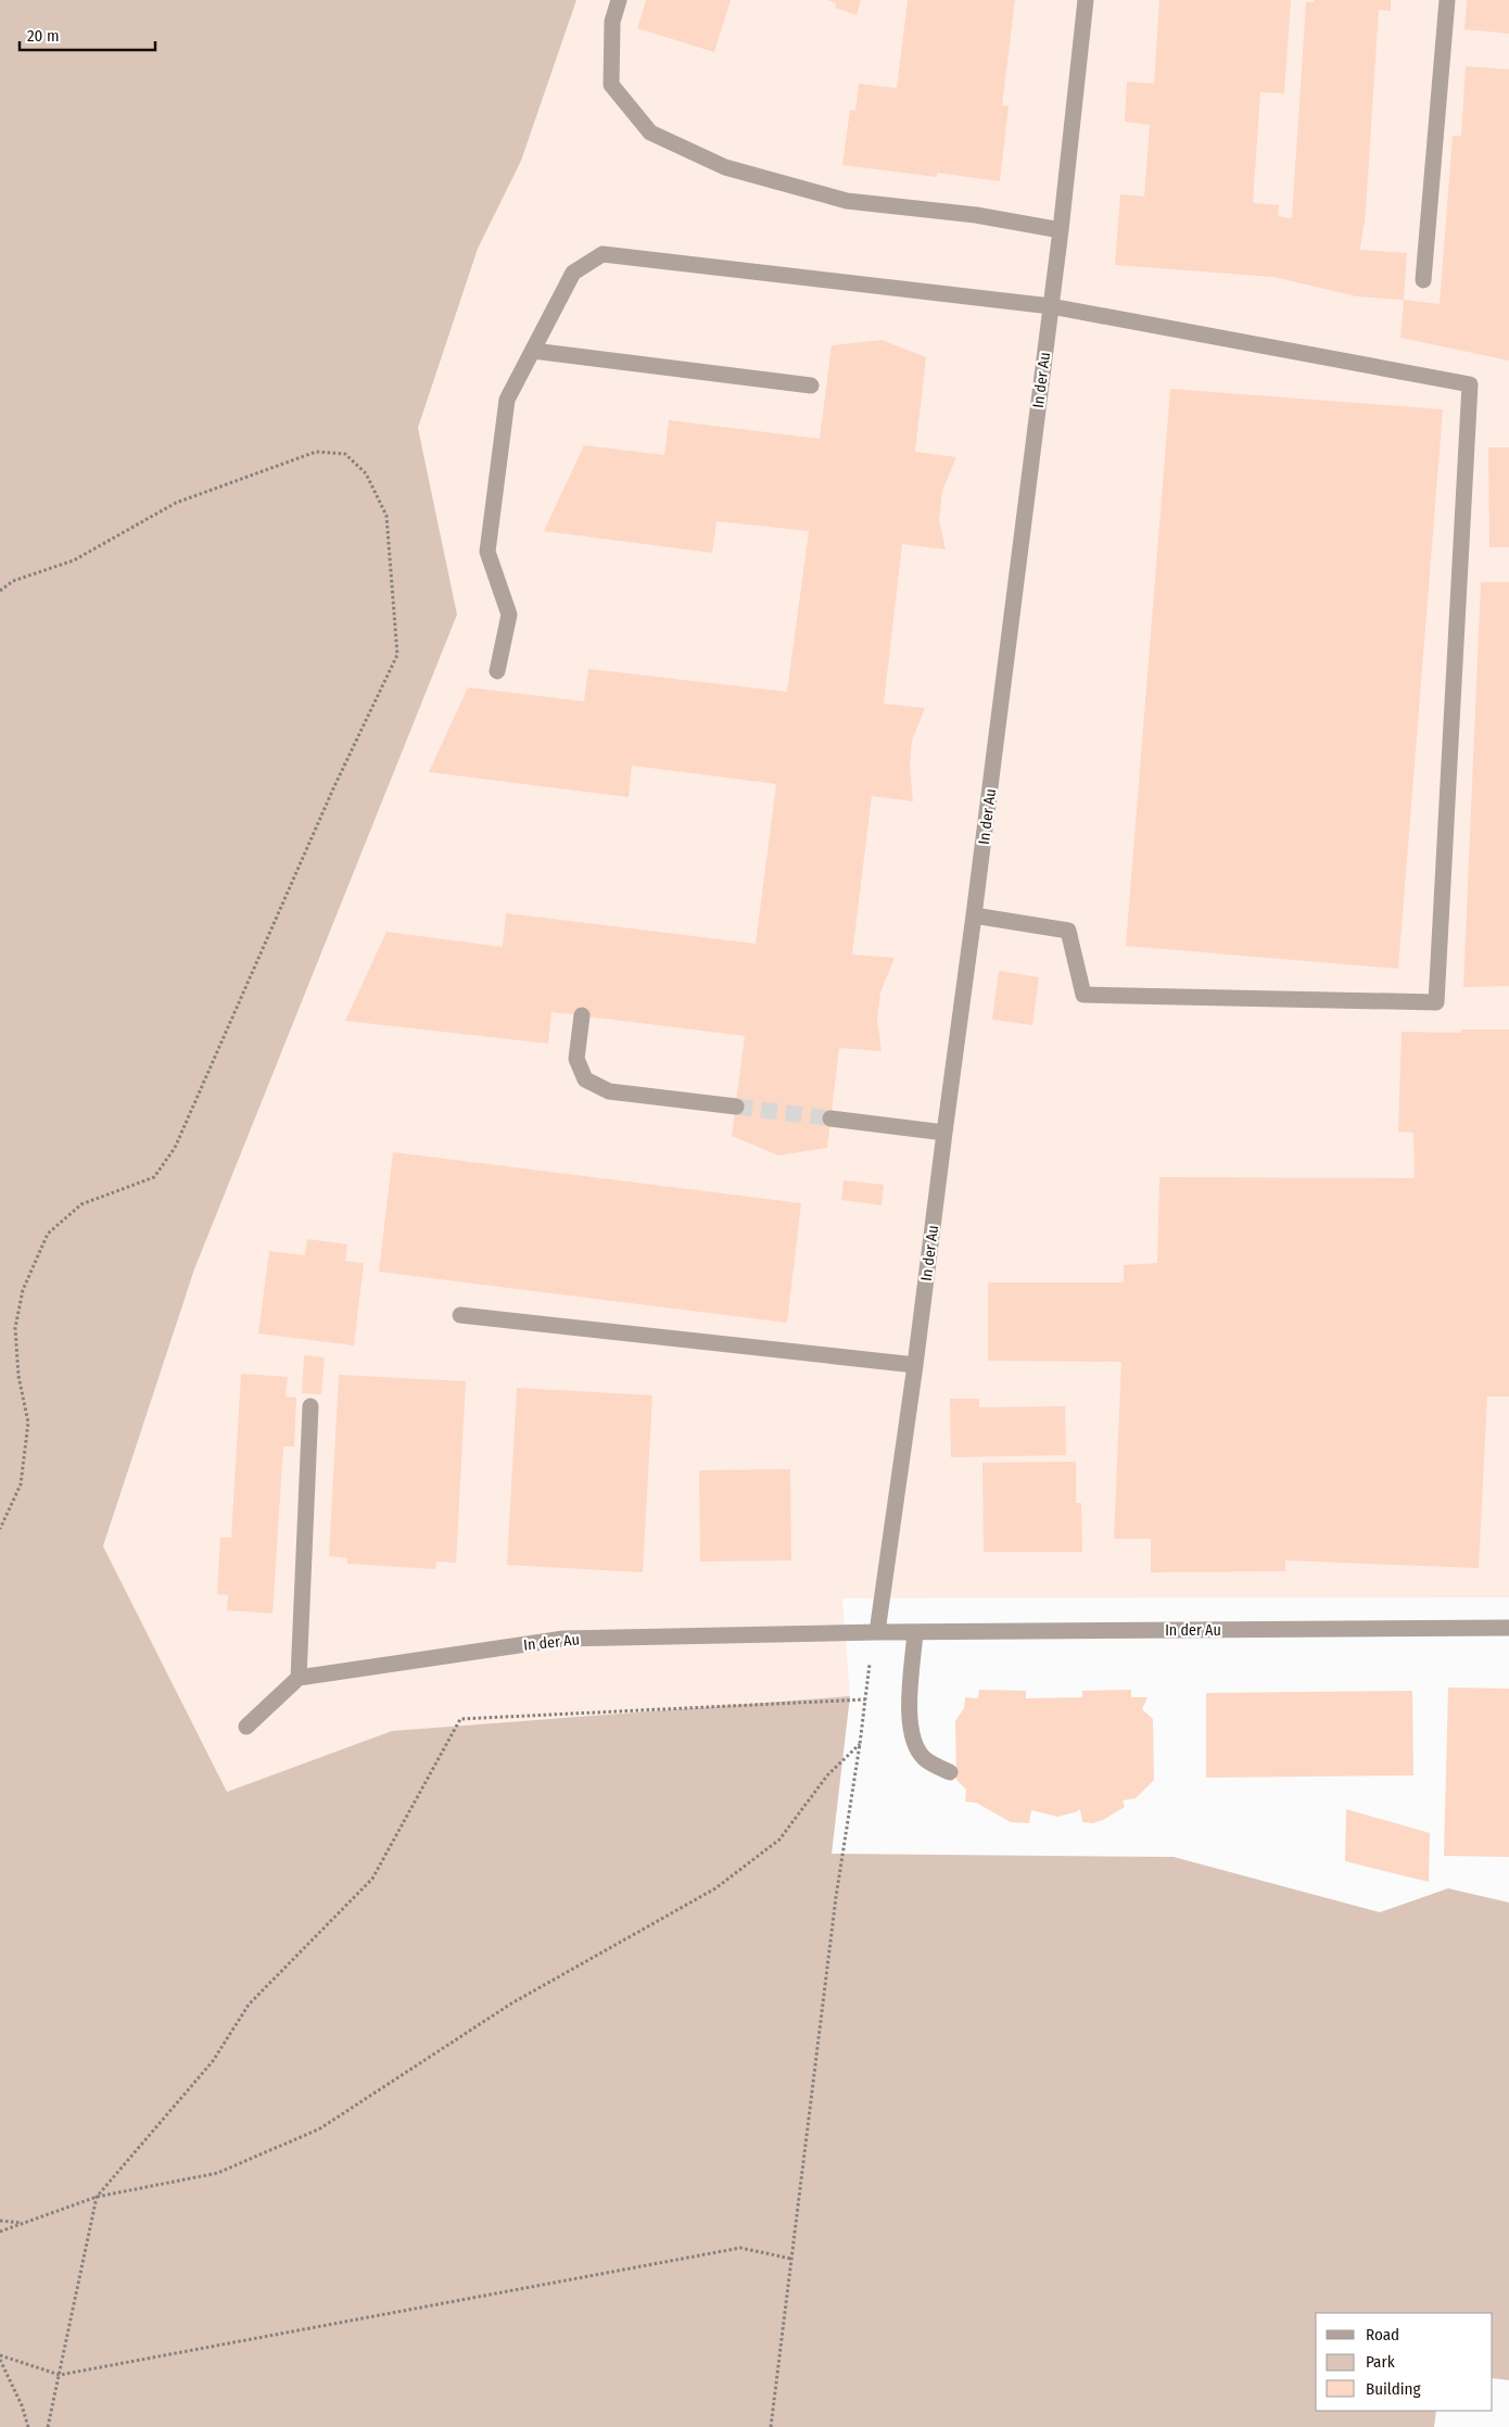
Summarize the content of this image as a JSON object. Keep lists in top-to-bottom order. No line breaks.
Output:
{"streets":{"street":["In der Au"]},"legend":["Road","Park","Building"],"scale_bar":"20 m"}
